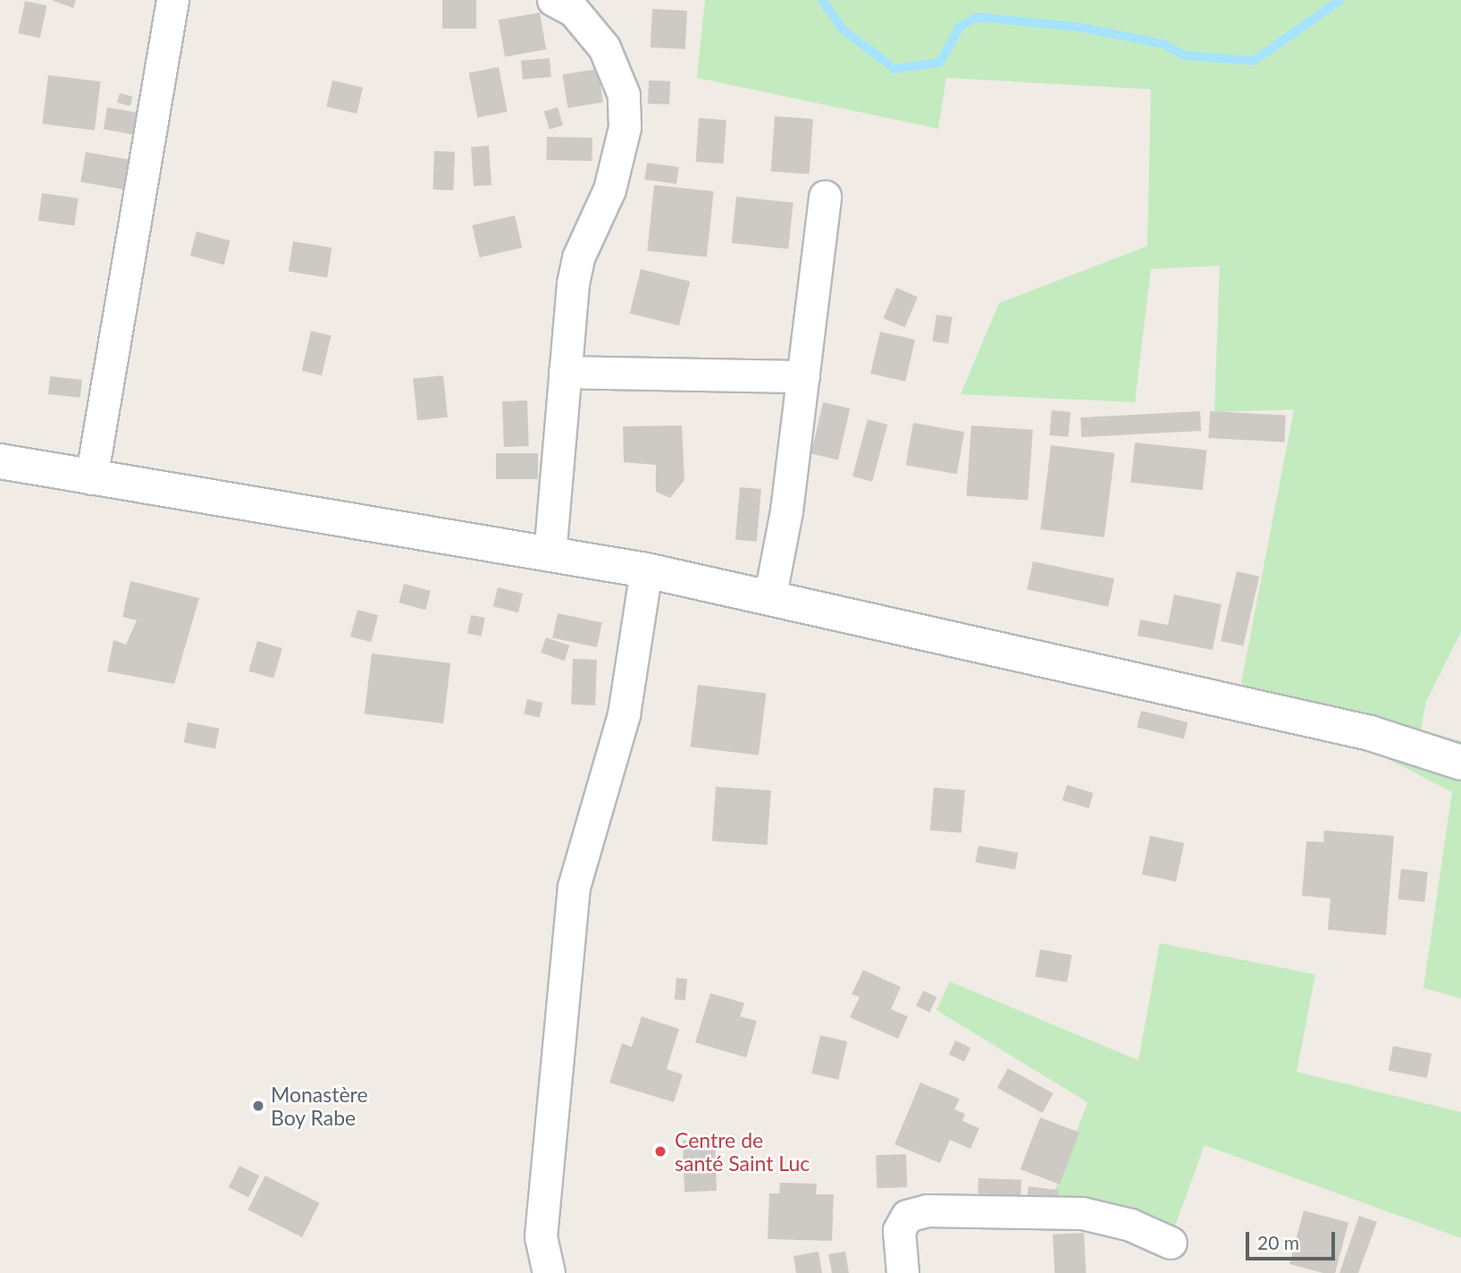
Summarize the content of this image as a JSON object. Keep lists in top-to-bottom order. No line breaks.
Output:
{"places":["Monastère Boy Rabe","Centre de santé Saint Luc"],"scale_bar":"20 m"}
